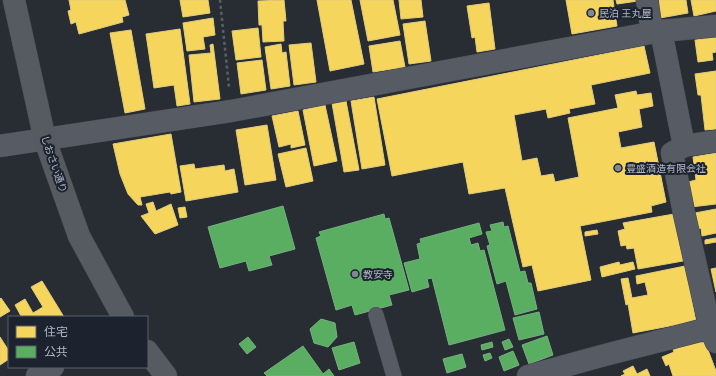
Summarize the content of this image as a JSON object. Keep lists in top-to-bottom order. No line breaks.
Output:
{"streets":{"street":["しおさい通り"]},"places":["民泊 王丸屋","豊盛酒造有限会社","教安寺"],"legend":["住宅","公共"]}
